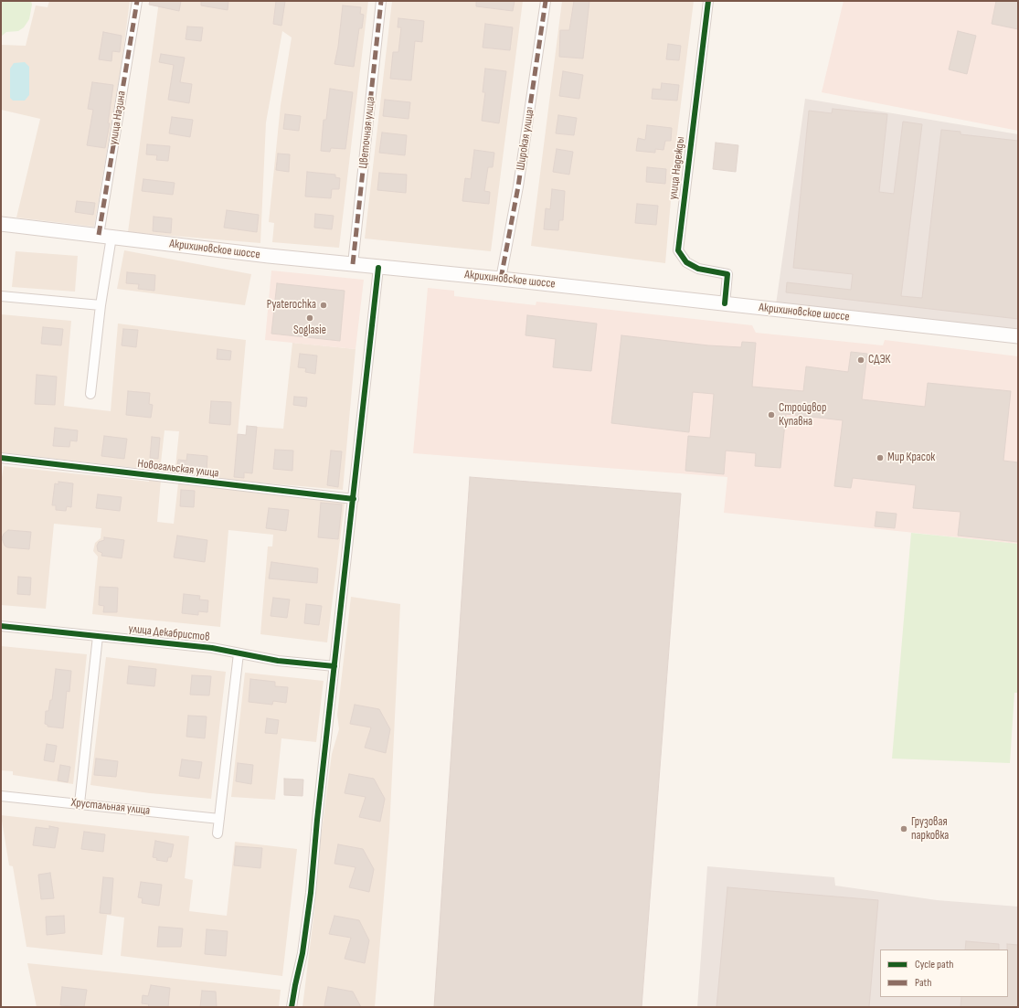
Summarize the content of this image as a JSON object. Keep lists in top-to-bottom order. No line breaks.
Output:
{"streets":{"main road":["Акрихиновское шоссе"],"street":["улица Назина","Цветочная улица","Широкая улица","улица Надежды","Новогальская улица","улица Декабристов","Хрустальная улица"]},"crossings":[["улица Назина","Акрихиновское шоссе"],["Цветочная улица","Акрихиновское шоссе"],["Широкая улица","Акрихиновское шоссе"],["улица Надежды","Акрихиновское шоссе"]],"places":["Pyaterochka","Soglasie","СДЭК","Стройдвор Купавна","Мир Красок","Грузовая парковка"],"legend":["Cycle path","Path"]}
